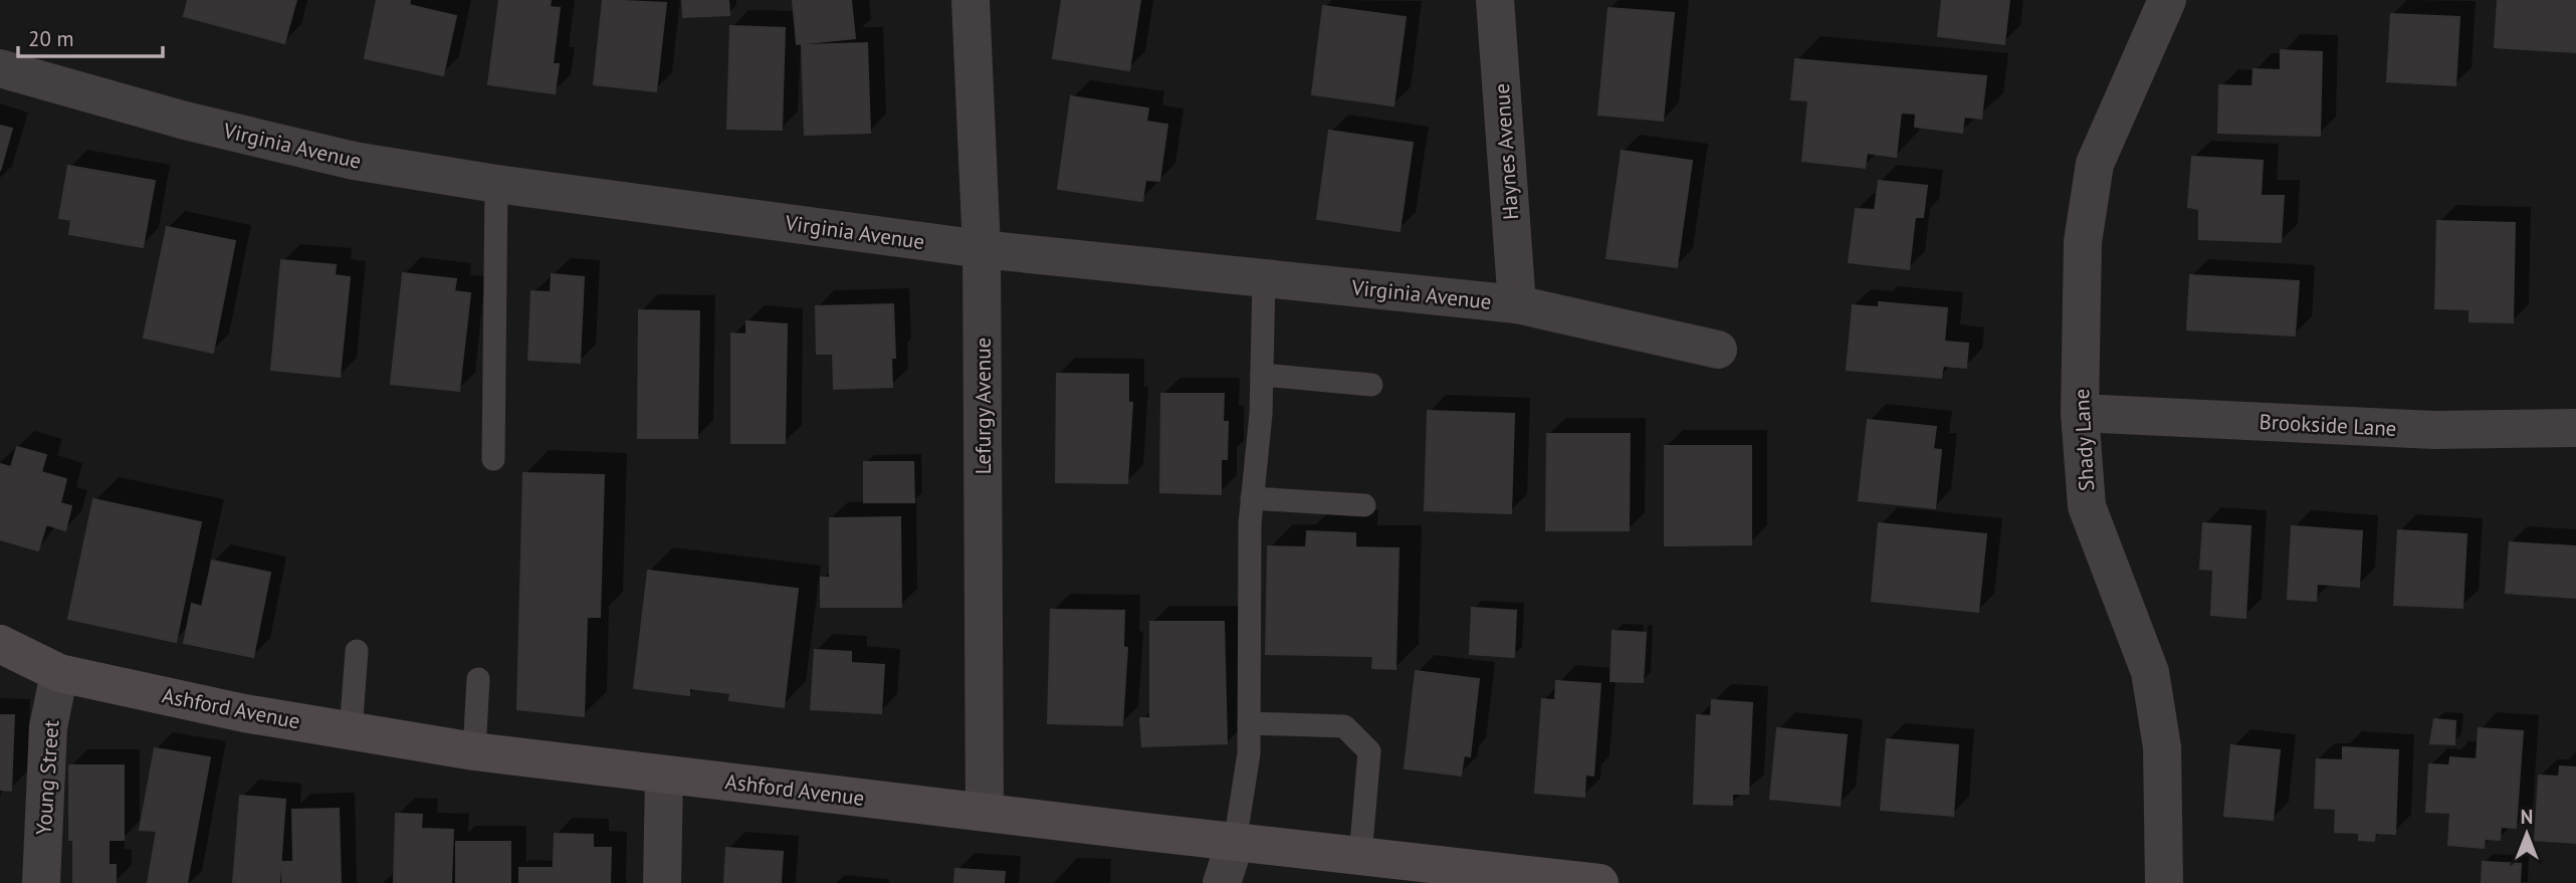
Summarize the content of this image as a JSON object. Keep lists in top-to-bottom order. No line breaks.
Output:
{"streets":{"main road":["Ashford Avenue"],"street":["Virginia Avenue","Haynes Avenue","Lefurgy Avenue","Brookside Lane","Shady Lane","Young Street"]},"crossings":[["Virginia Avenue","Haynes Avenue"],["Virginia Avenue","Lefurgy Avenue"],["Lefurgy Avenue","Ashford Avenue"],["Brookside Lane","Shady Lane"],["Ashford Avenue","Young Street"]],"scale_bar":"20 m","north":"top"}
